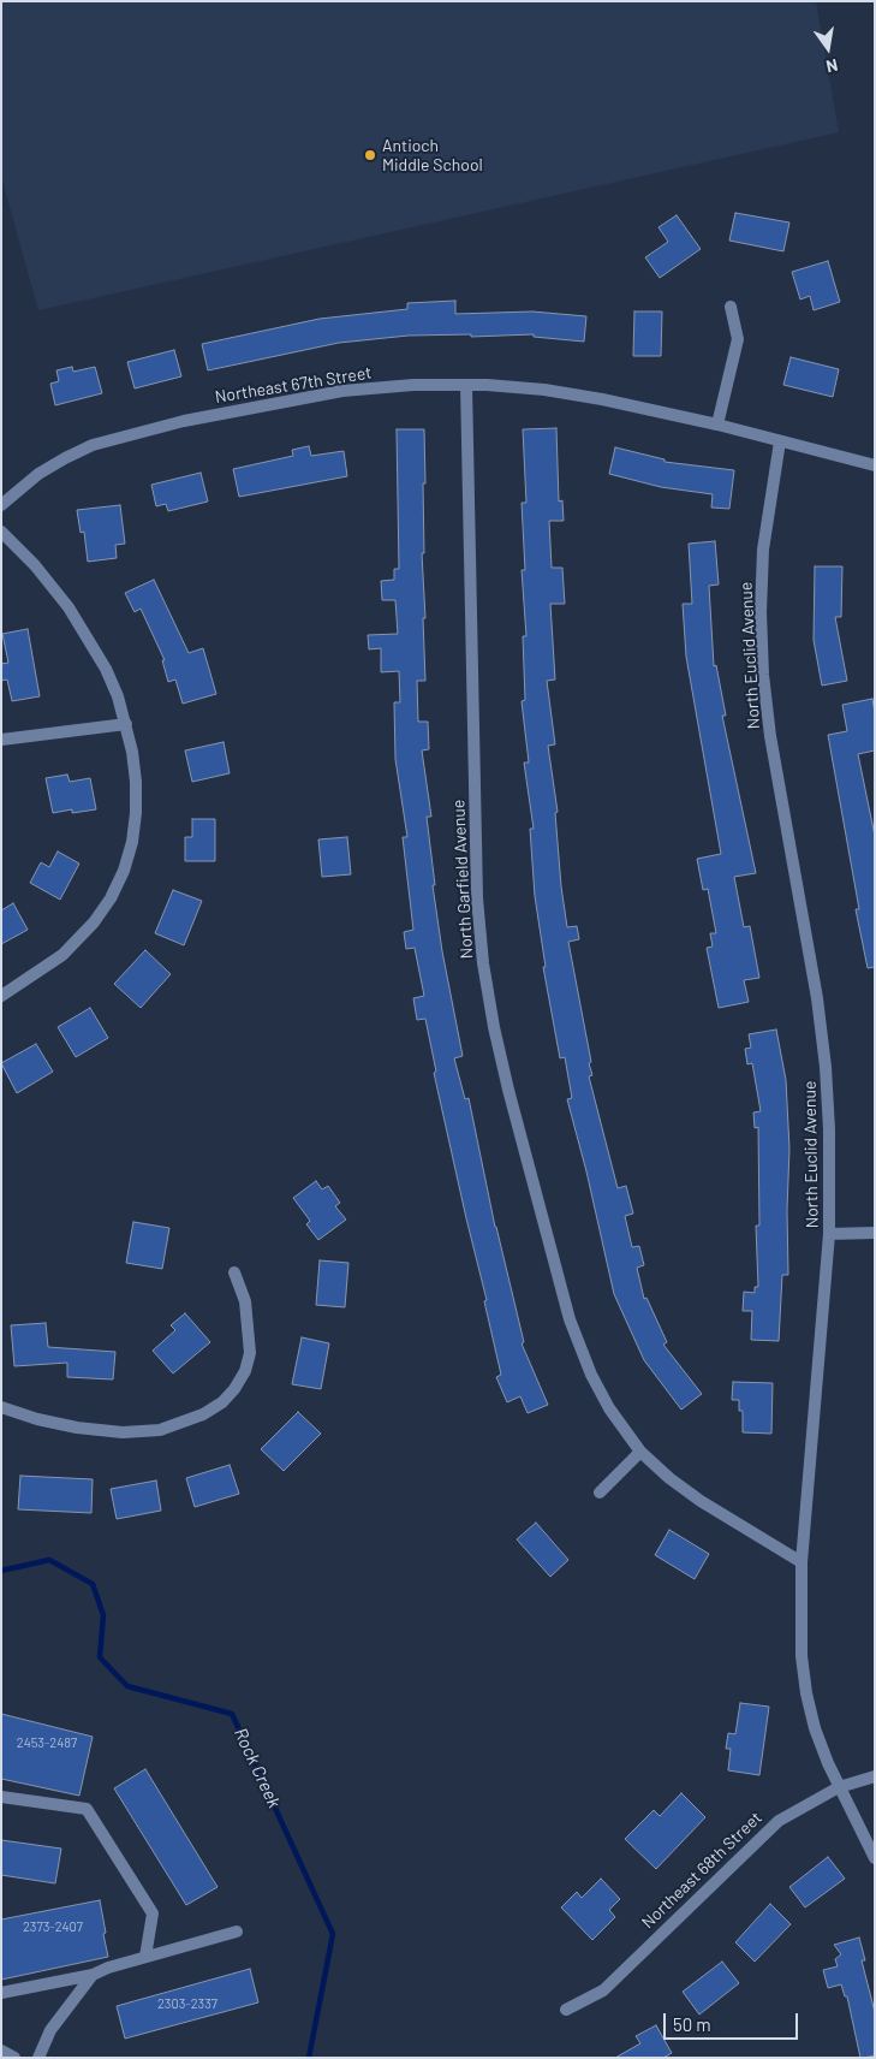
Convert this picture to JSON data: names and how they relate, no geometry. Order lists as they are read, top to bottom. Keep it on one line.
{"streets":{"street":["Northeast 67th Street","North Euclid Avenue","North Garfield Avenue","Northeast 68th Street"]},"crossings":[["Northeast 67th Street","North Euclid Avenue"],["Northeast 67th Street","North Garfield Avenue"],["North Euclid Avenue","North Garfield Avenue"],["North Euclid Avenue","Northeast 68th Street"]],"water":["Rock Creek"],"places":["Antioch Middle School"],"house_numbers":["2453-2487","2373-2407","2303-2337"],"scale_bar":"50 m","north":"bottom"}
